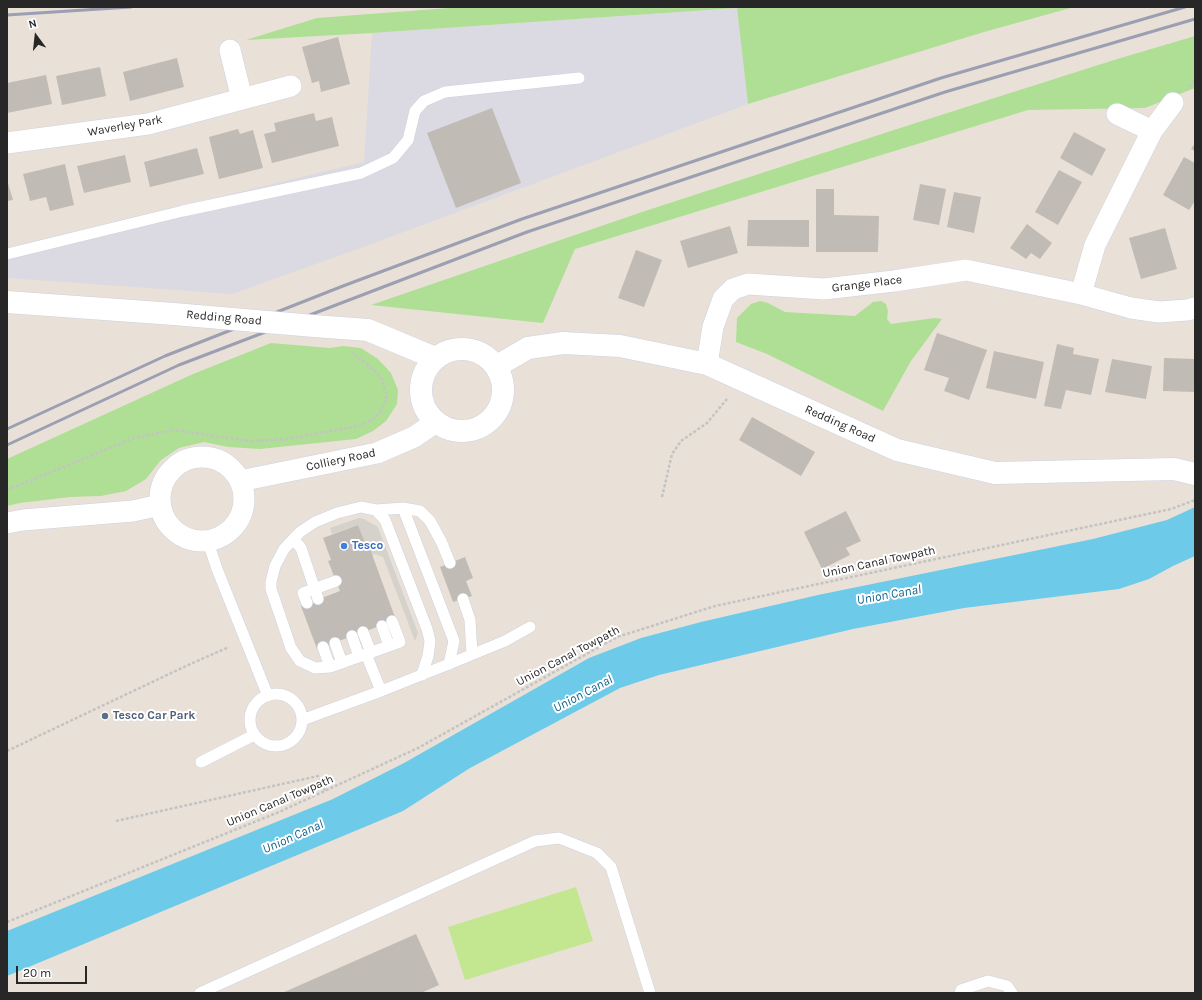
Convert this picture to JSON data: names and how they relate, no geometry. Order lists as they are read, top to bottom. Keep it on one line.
{"streets":{"main road":["Redding Road"],"street":["Waverley Park","Grange Place","Colliery Road"],"path":["Union Canal Towpath"]},"crossings":[["Grange Place","Redding Road"],["Redding Road","Colliery Road"]],"water":["Union Canal"],"places":["Tesco","Tesco Car Park"],"scale_bar":"20 m","north":"top"}
